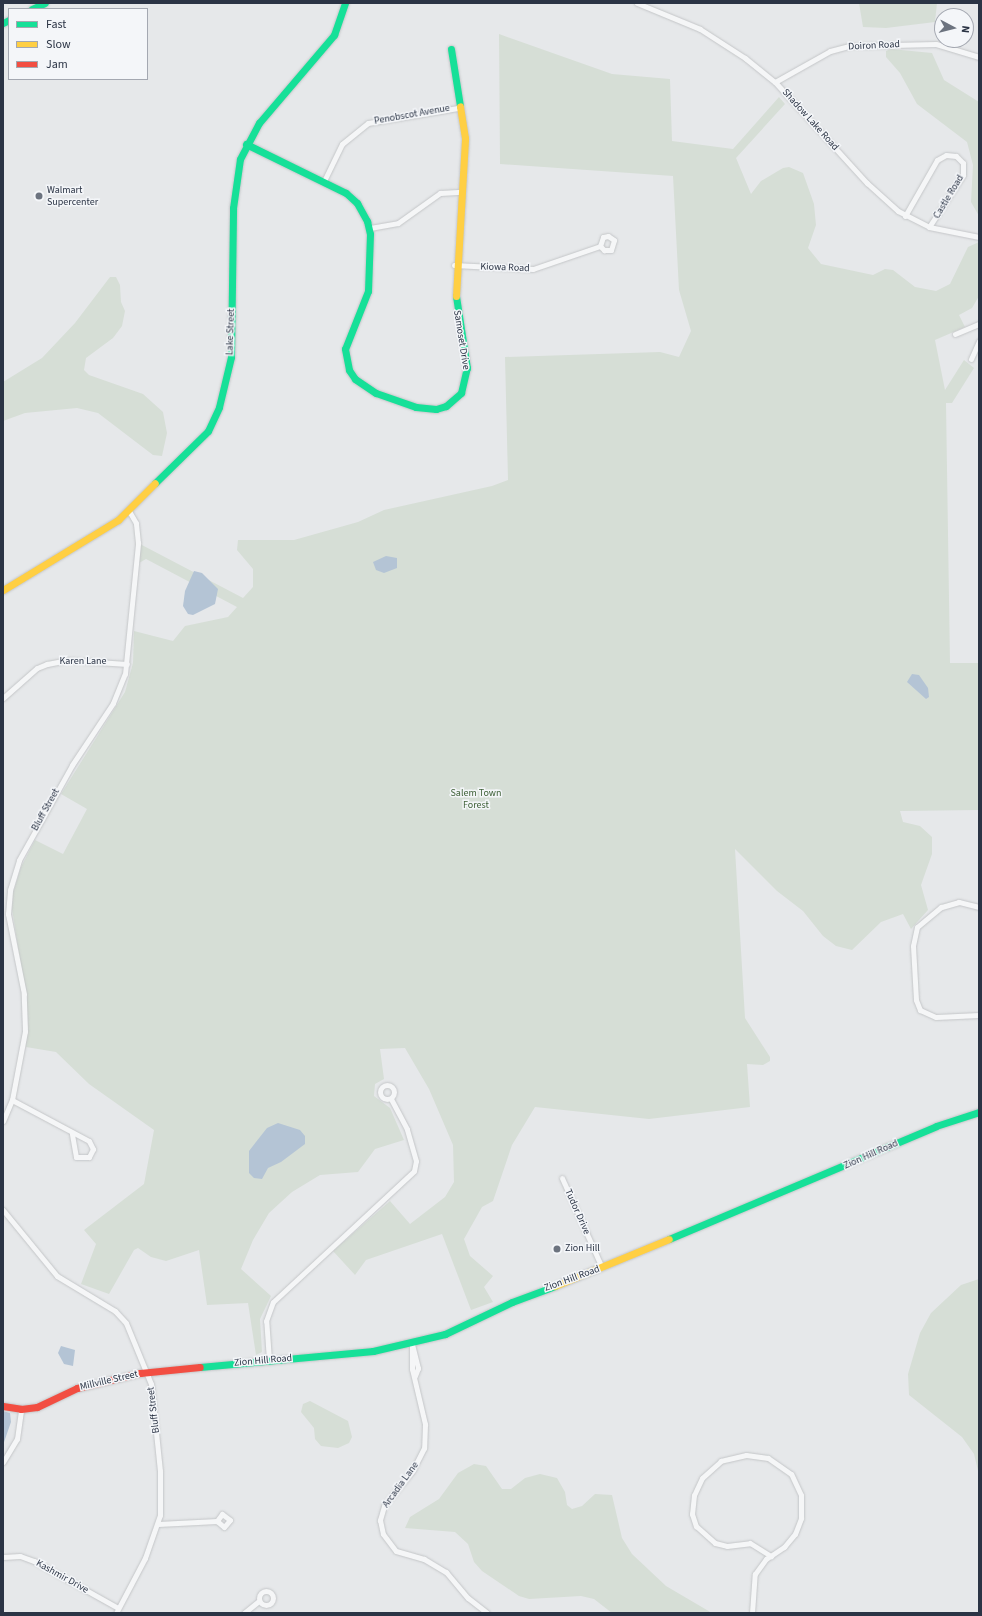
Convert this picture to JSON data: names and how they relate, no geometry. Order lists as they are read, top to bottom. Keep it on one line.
{"streets":{"street":["Doiron Road","Penobscot Avenue","Shadow Lake Road","Castle Road","Kiowa Road","Lake Street","Samoset Drive","Karen Lane","Bluff Street","Zion Hill Road","Tudor Drive","Millville Street","Arcadia Lane","Kashmir Drive"]},"crossings":[["Doiron Road","Shadow Lake Road"],["Penobscot Avenue","Samoset Drive"],["Shadow Lake Road","Castle Road"],["Kiowa Road","Samoset Drive"],["Lake Street","Bluff Street"],["Karen Lane","Bluff Street"],["Bluff Street","Zion Hill Road"],["Bluff Street","Millville Street"],["Bluff Street","Kashmir Drive"],["Zion Hill Road","Tudor Drive"],["Zion Hill Road","Millville Street"],["Zion Hill Road","Arcadia Lane"]],"parks":["Salem Town Forest"],"places":["Walmart Supercenter","Zion Hill"],"legend":["Fast","Slow","Jam"],"north":"right"}
